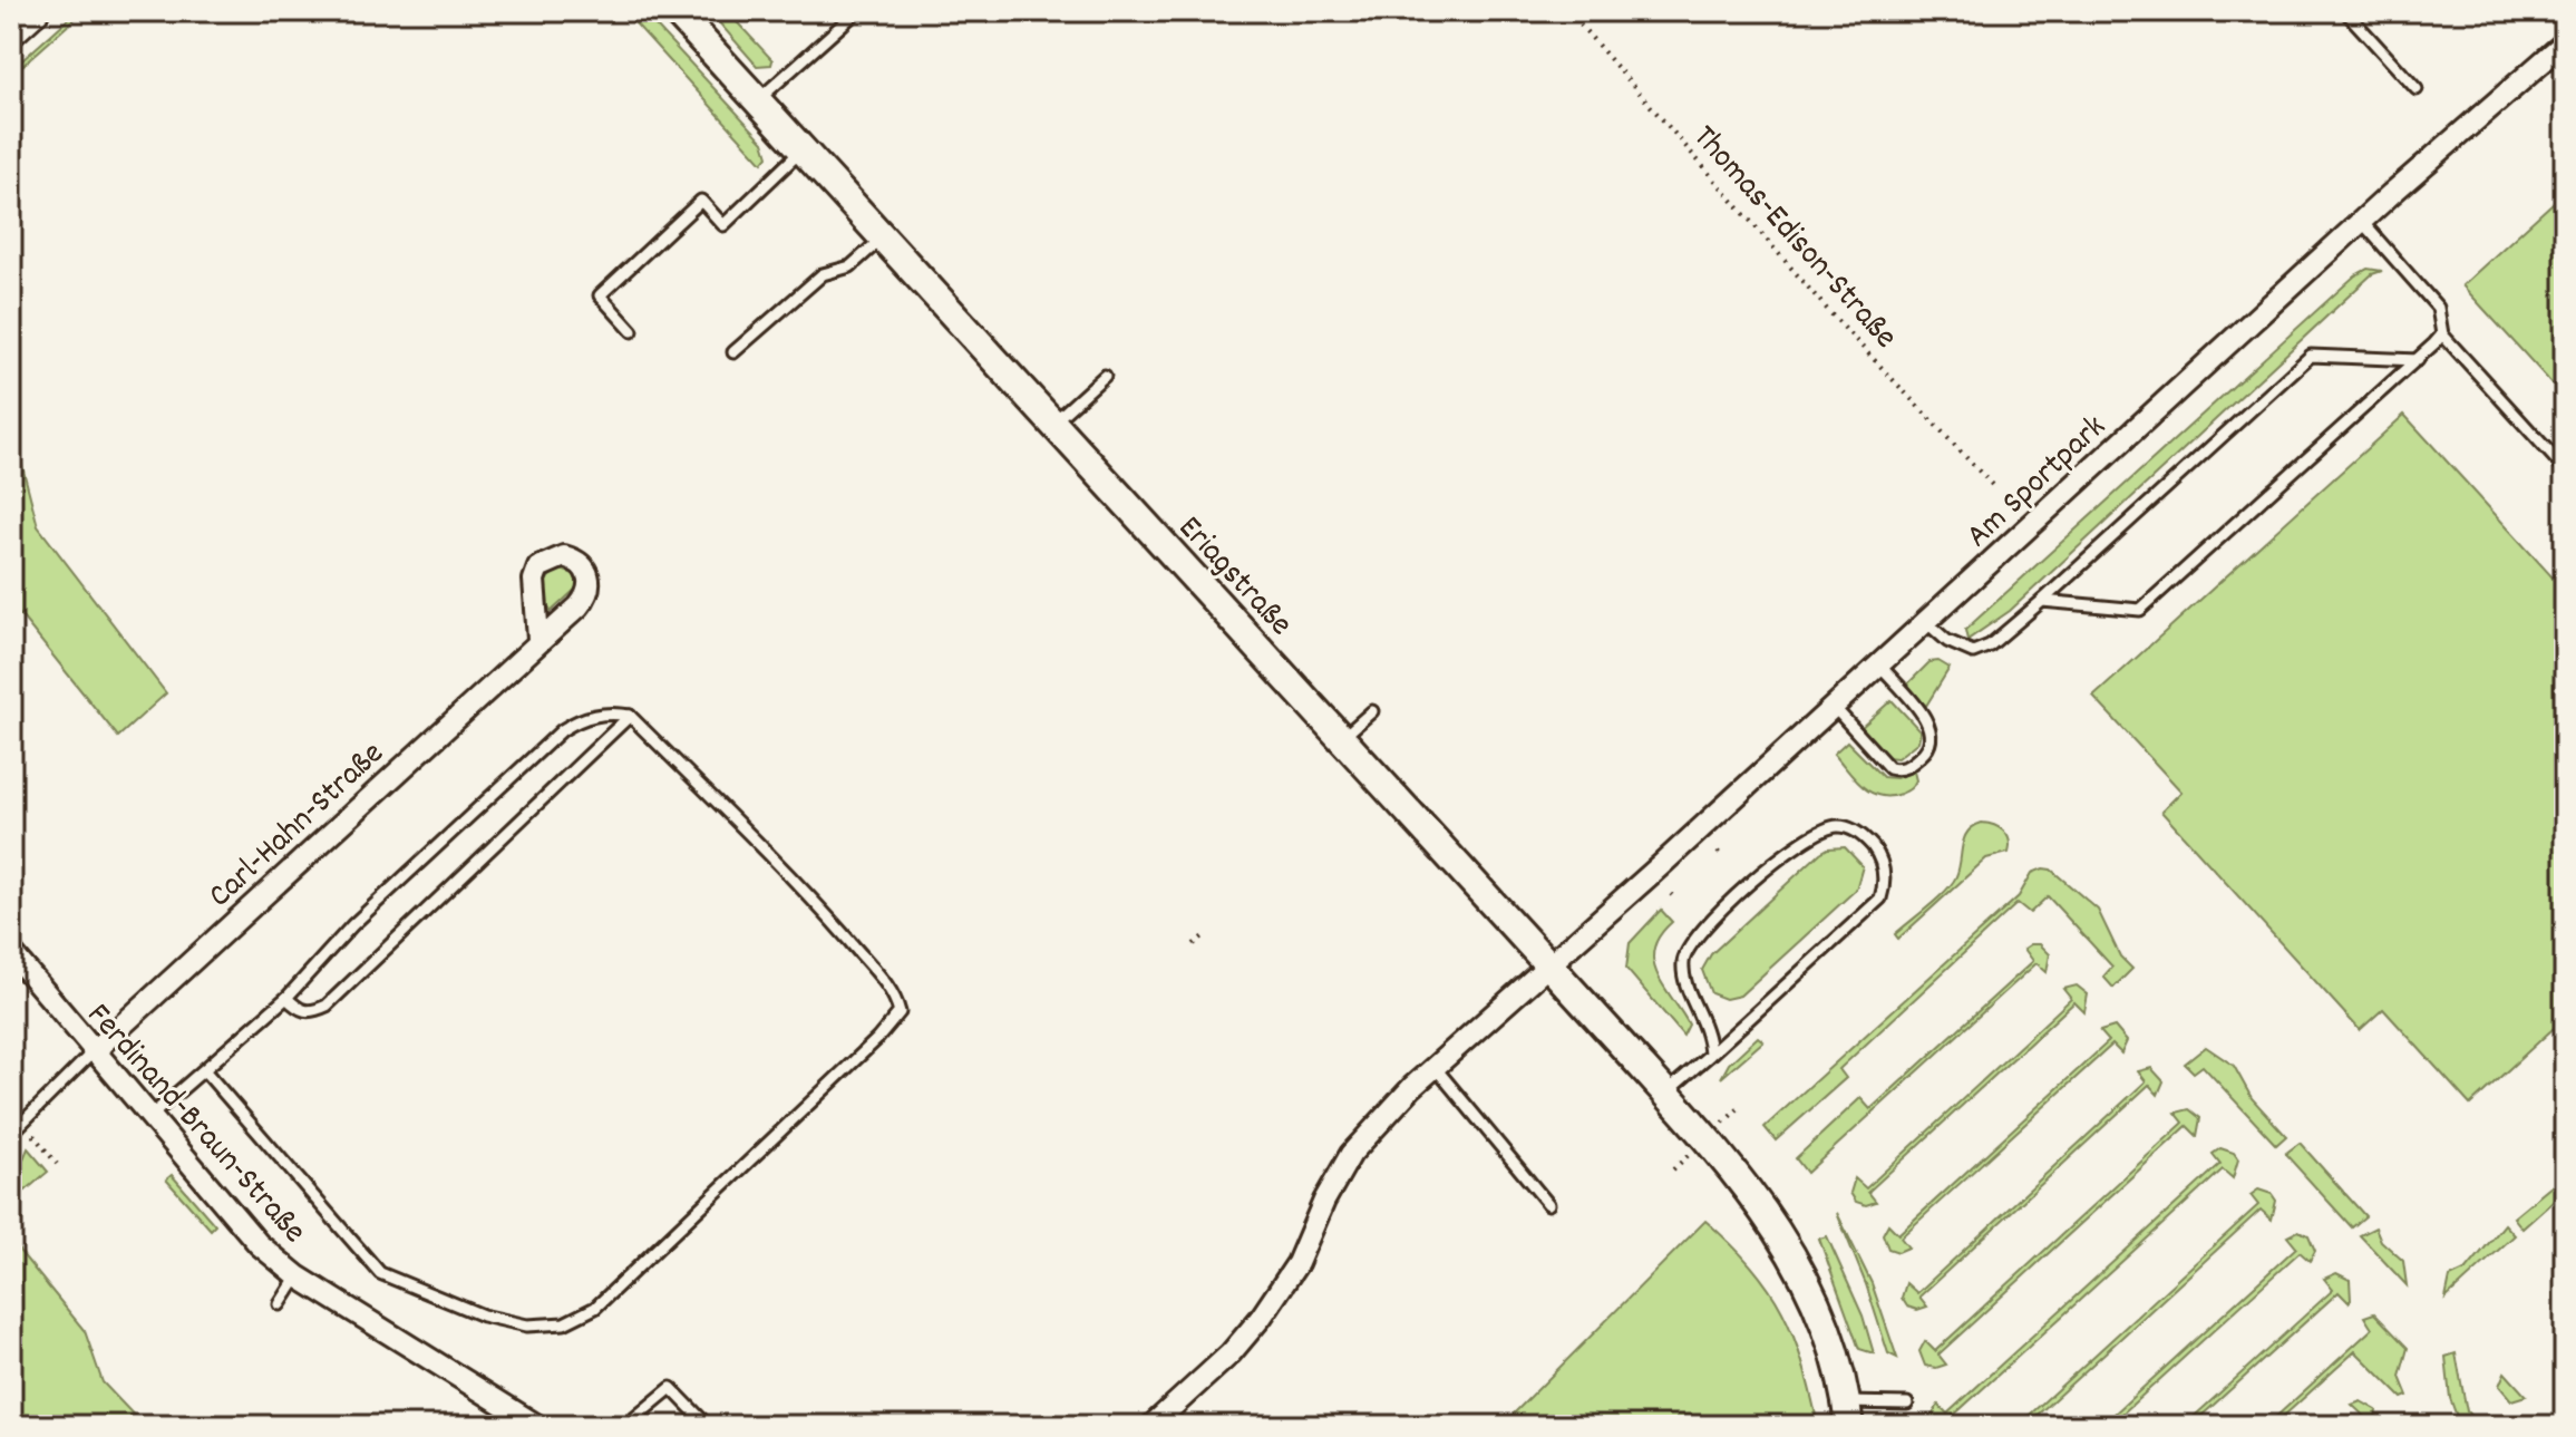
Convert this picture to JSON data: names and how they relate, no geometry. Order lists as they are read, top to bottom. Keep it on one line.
{"streets":{"street":["Am Sportpark","Eriagstraße","Carl-Hahn-Straße","Ferdinand-Braun-Straße"],"path":["Thomas-Edison-Straße"]},"crossings":[["Am Sportpark","Eriagstraße"],["Carl-Hahn-Straße","Ferdinand-Braun-Straße"]]}
